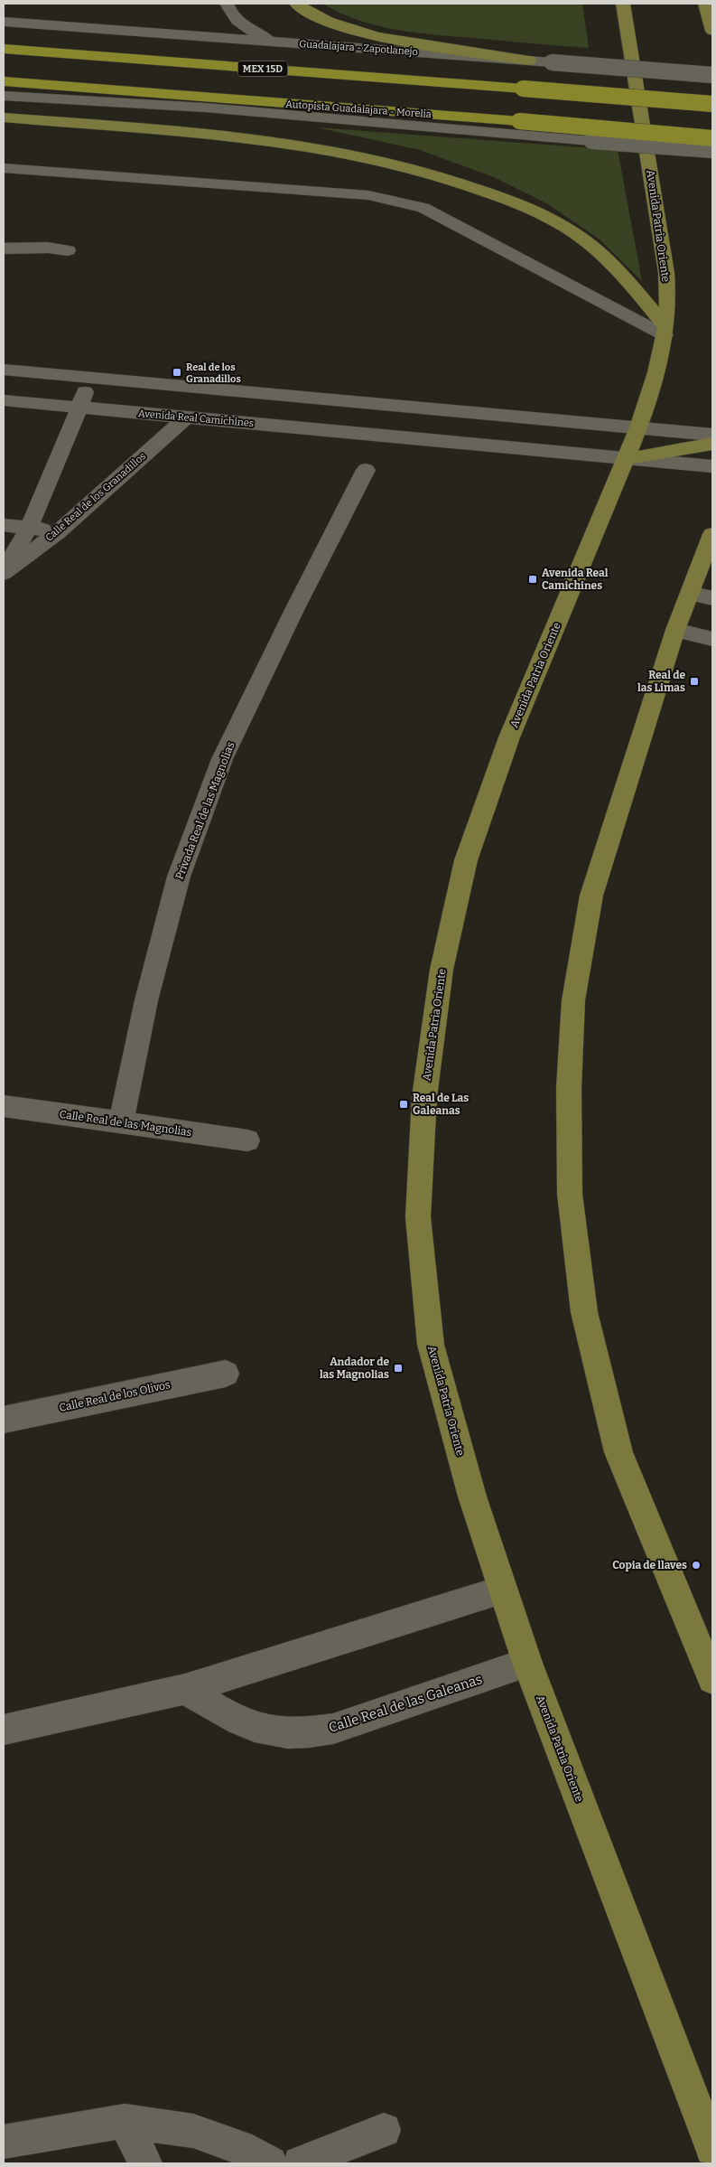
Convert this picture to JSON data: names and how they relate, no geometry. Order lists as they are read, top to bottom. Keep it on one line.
{"streets":{"highway":["MEX 15D","Autopista Guadalajara - Morelia"],"main road":["Avenida Patria Oriente"],"street":["Guadalajara - Zapotlanejo","Avenida Real Camichines","Calle Real de los Granadillos","Privada Real de las Magnolias","Calle Real de las Magnolias","Calle Real de los Olivos","Calle Real de las Galeanas"]},"crossings":[["Avenida Patria Oriente","Avenida Real Camichines"],["Avenida Patria Oriente","Calle Real de las Galeanas"],["Avenida Real Camichines","Calle Real de los Granadillos"],["Privada Real de las Magnolias","Calle Real de las Magnolias"]],"places":{"transit":["Real de los Granadillos","Avenida Real Camichines","Real de las Limas","Real de Las Galeanas","Andador de las Magnolias"],"other":["Copia de llaves"]}}
